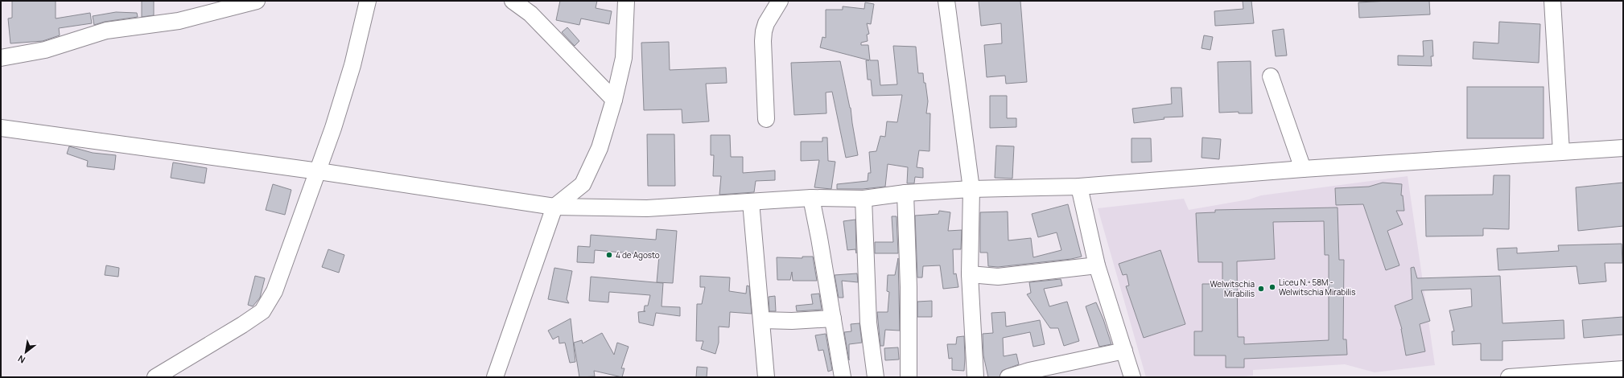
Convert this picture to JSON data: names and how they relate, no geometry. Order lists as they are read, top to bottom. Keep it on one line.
{"places":["4 de Agosto","Liceu N.º 58M - Welwitschia Mirabilis","Welwitschia Mirabilis"],"north":"bottom left"}
